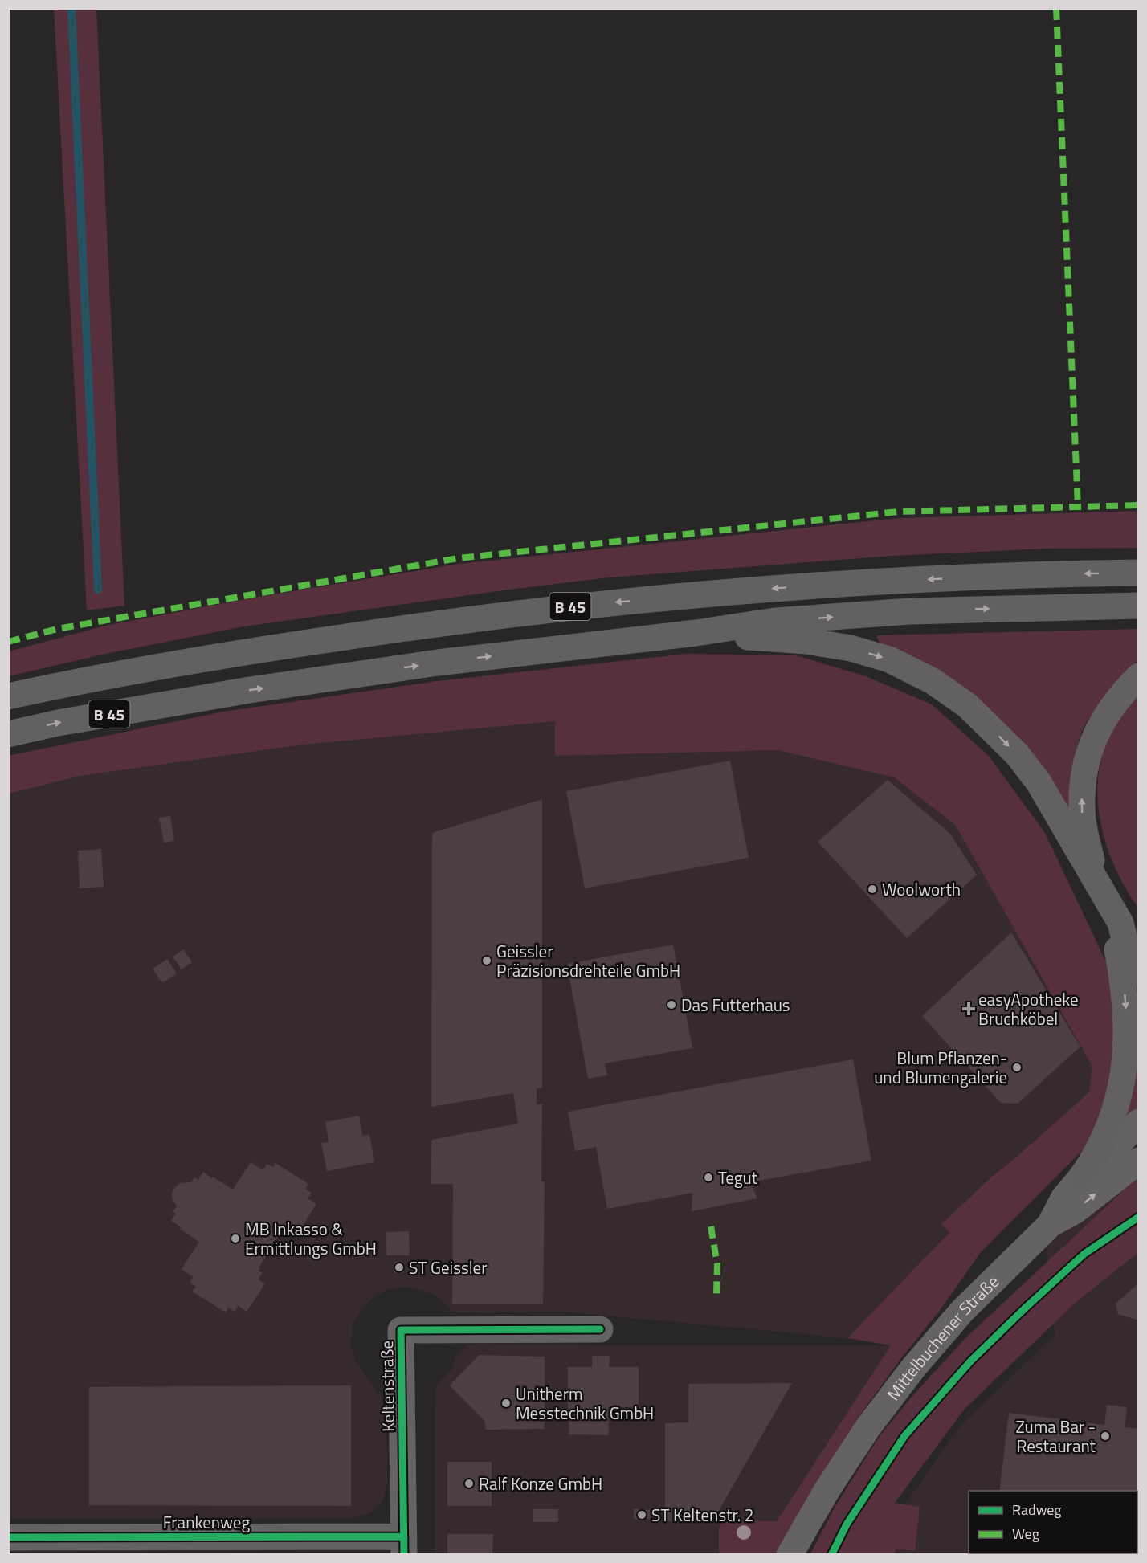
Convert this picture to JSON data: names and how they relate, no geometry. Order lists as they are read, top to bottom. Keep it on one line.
{"streets":{"highway":["B 45"],"main road":["Mittelbuchener Straße"],"street":["Keltenstraße","Frankenweg"]},"crossings":[["Keltenstraße","Frankenweg"]],"places":{"other":["Woolworth","Geissler Präzisionsdrehteile GmbH","Das Futterhaus","Blum Pflanzen- und Blumengalerie","Tegut","MB Inkasso & Ermittlungs GmbH","ST Geissler","Unitherm Messtechnik GmbH","Zuma Bar - Restaurant","Ralf Konze GmbH","ST Keltenstr. 2"],"health":["easyApotheke Bruchköbel"]},"legend":["Radweg","Weg"]}
